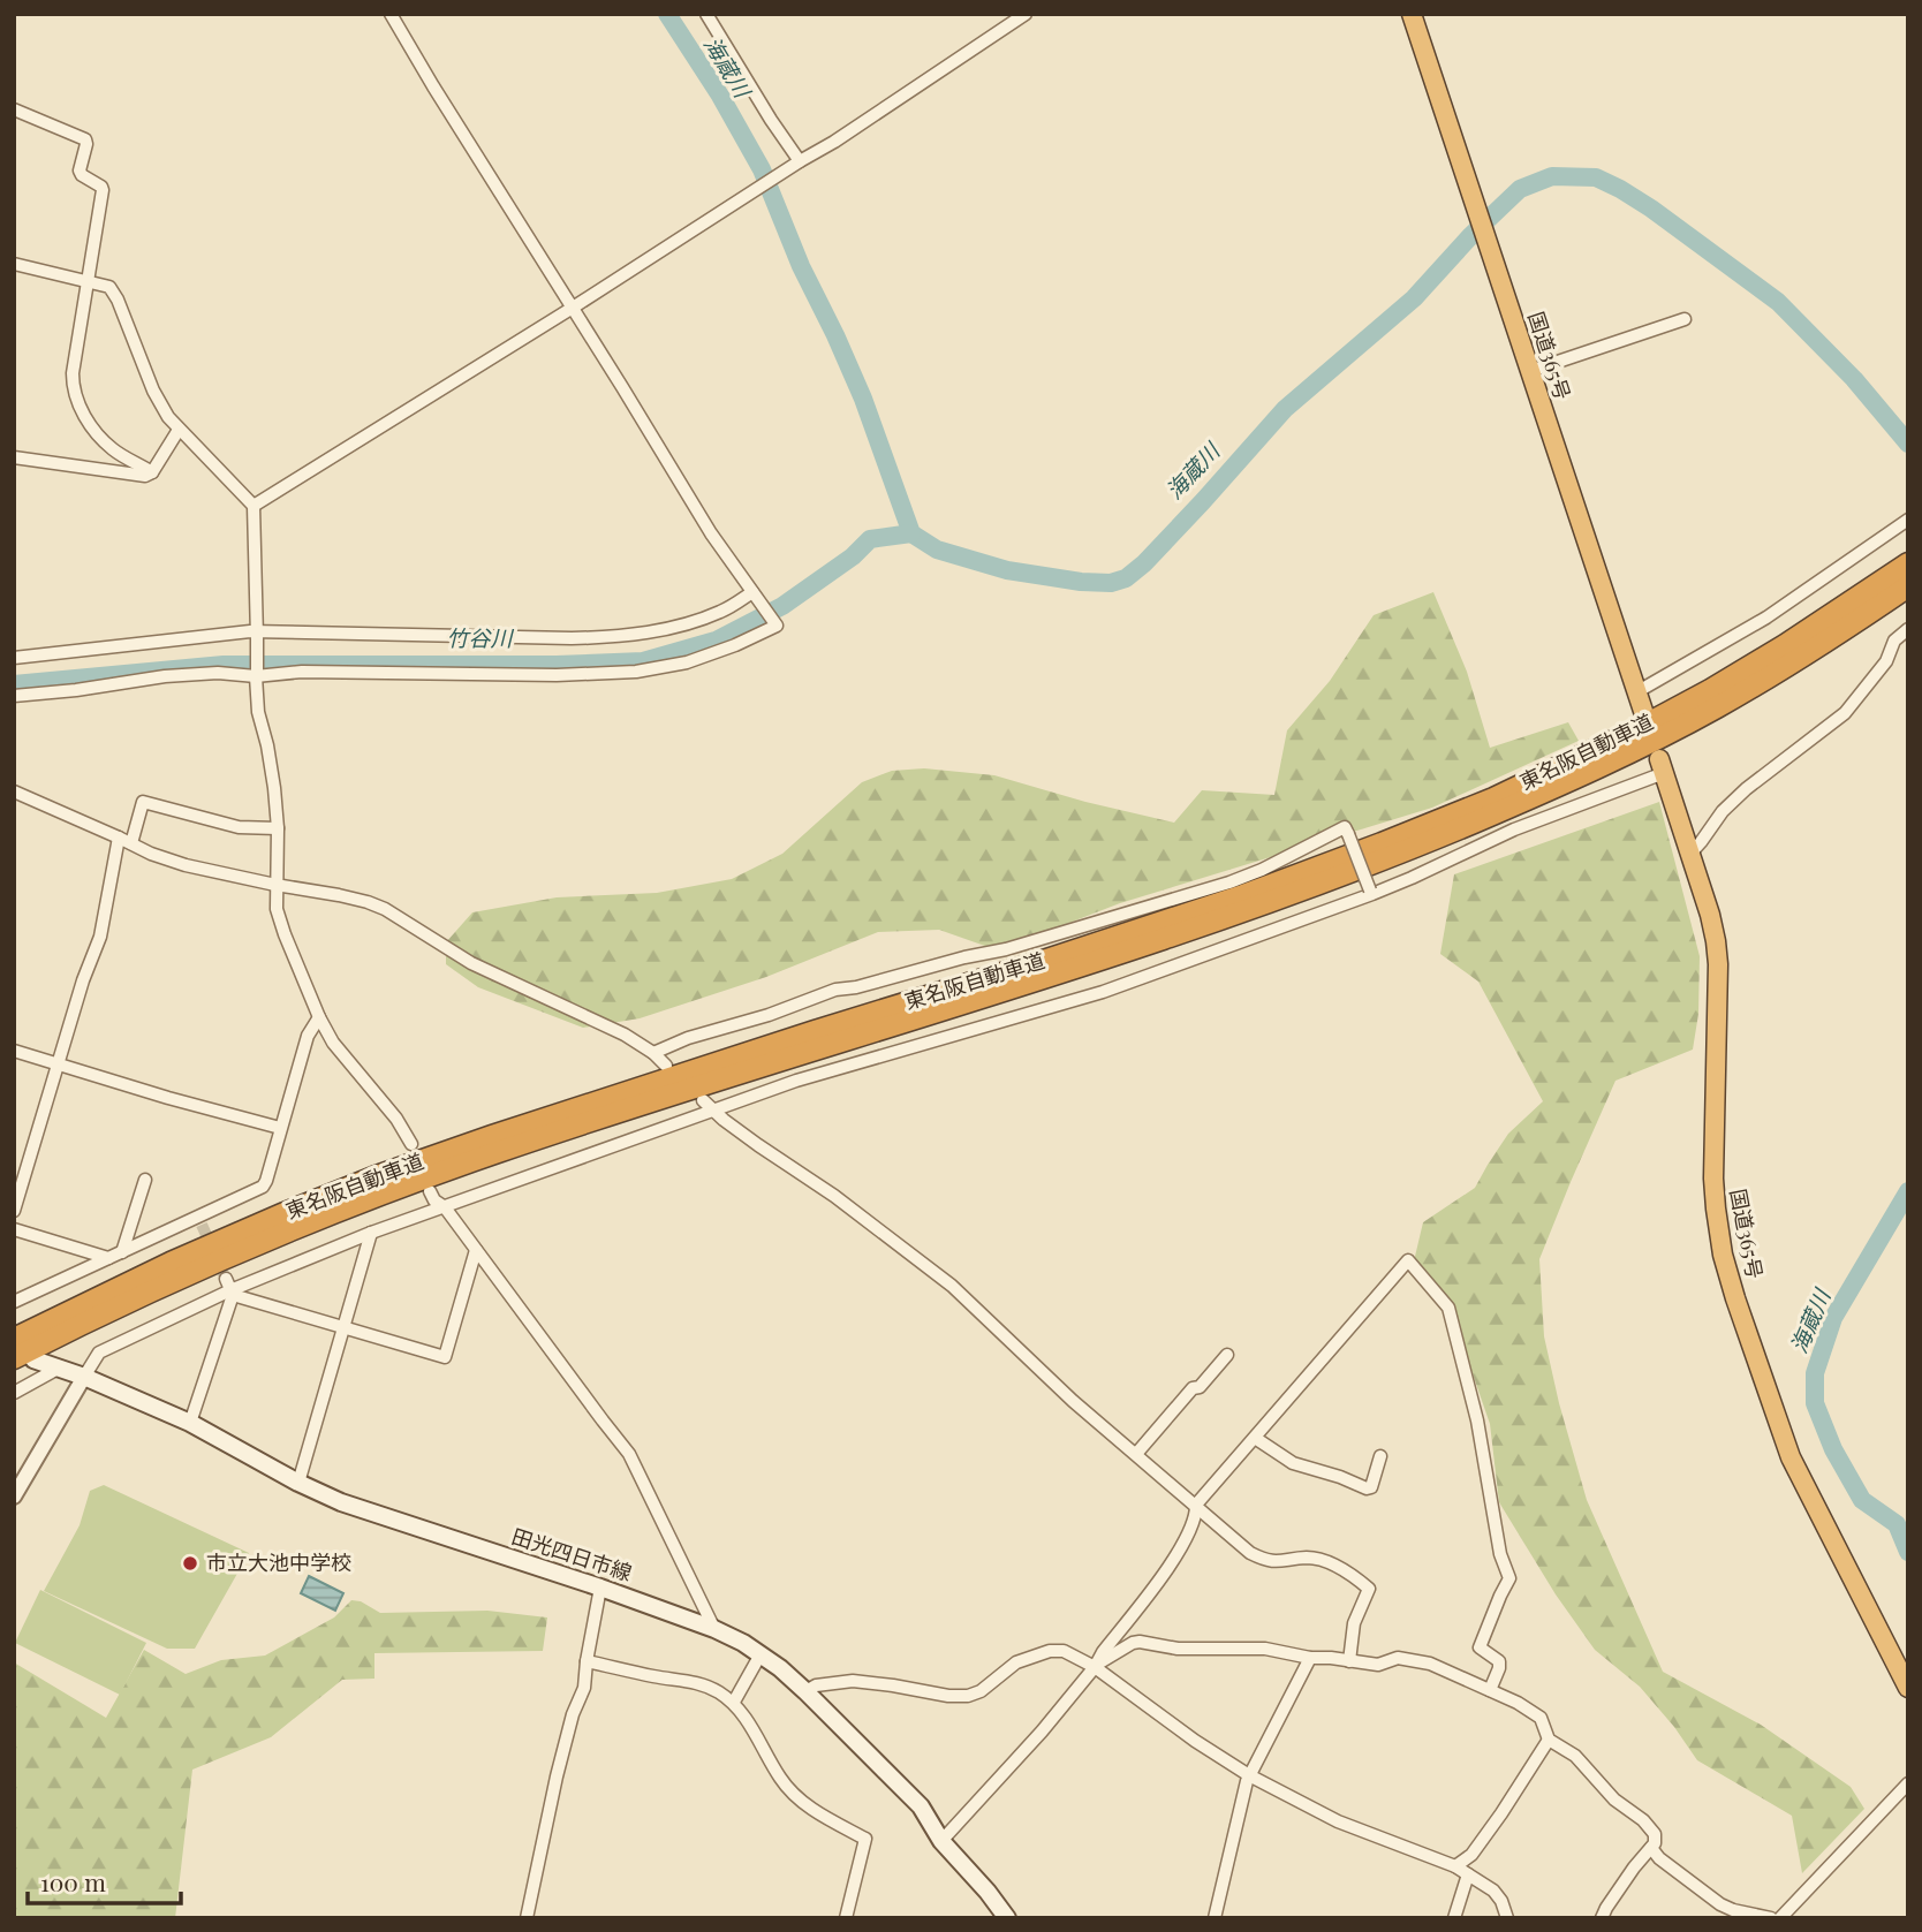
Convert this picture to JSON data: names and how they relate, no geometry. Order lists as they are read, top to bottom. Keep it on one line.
{"streets":{"highway":["国道365号","東名阪自動車道"],"main road":["田光四日市線"]},"crossings":[["東名阪自動車道","田光四日市線"]],"water":["海蔵川","竹谷川"],"places":["市立大池中学校"],"scale_bar":"100 m"}
